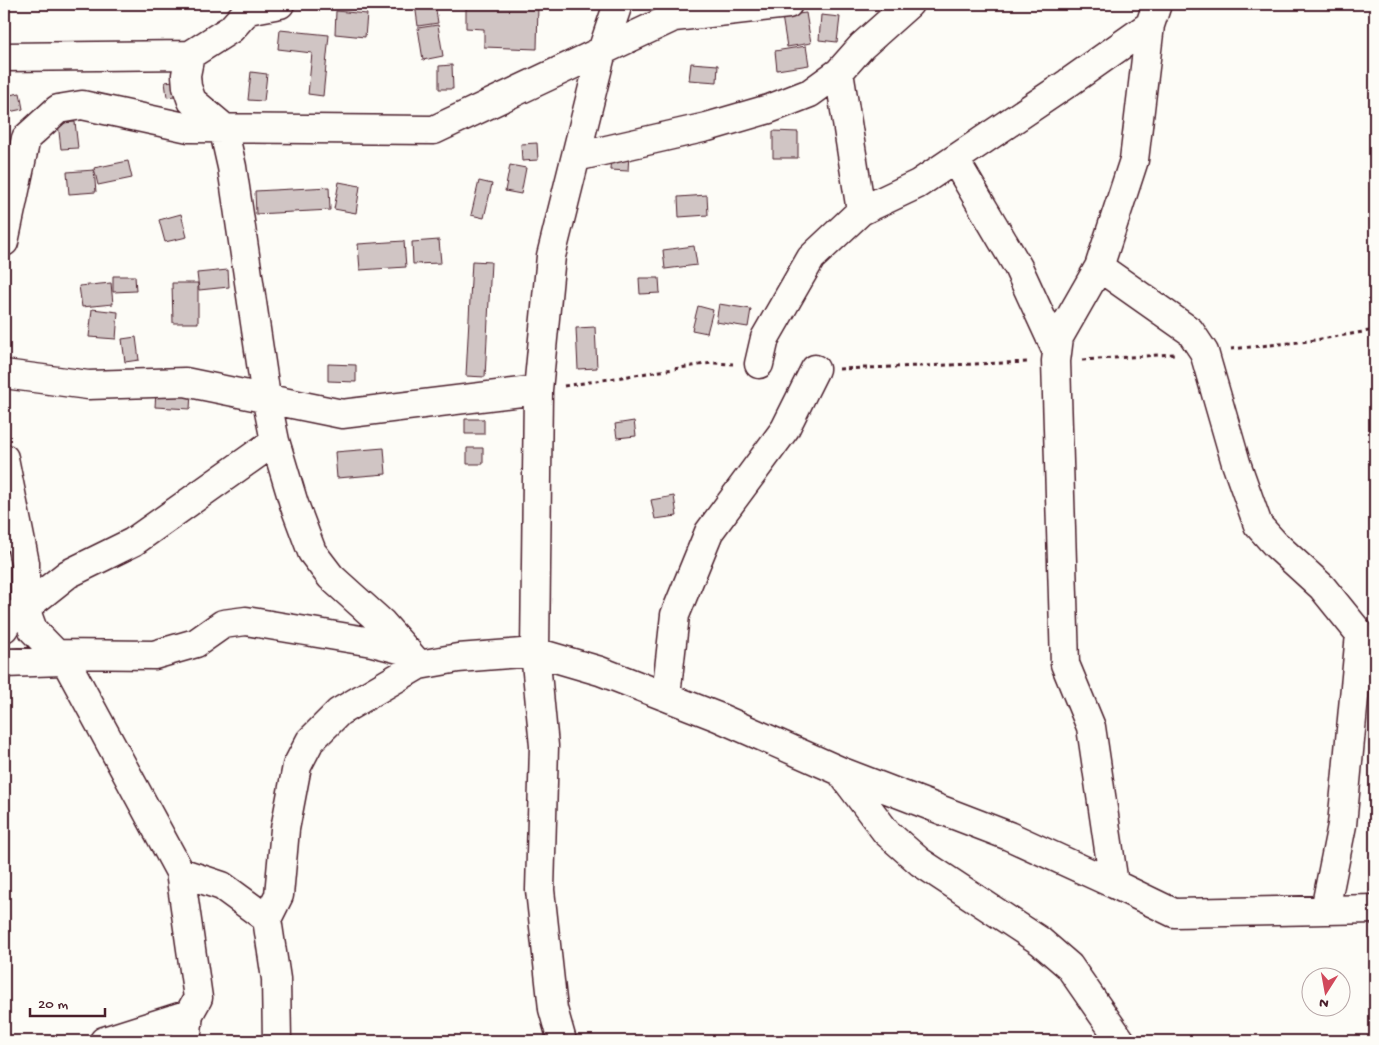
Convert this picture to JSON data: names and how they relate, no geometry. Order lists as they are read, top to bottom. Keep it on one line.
{"scale_bar":"20 m","north":"bottom"}
